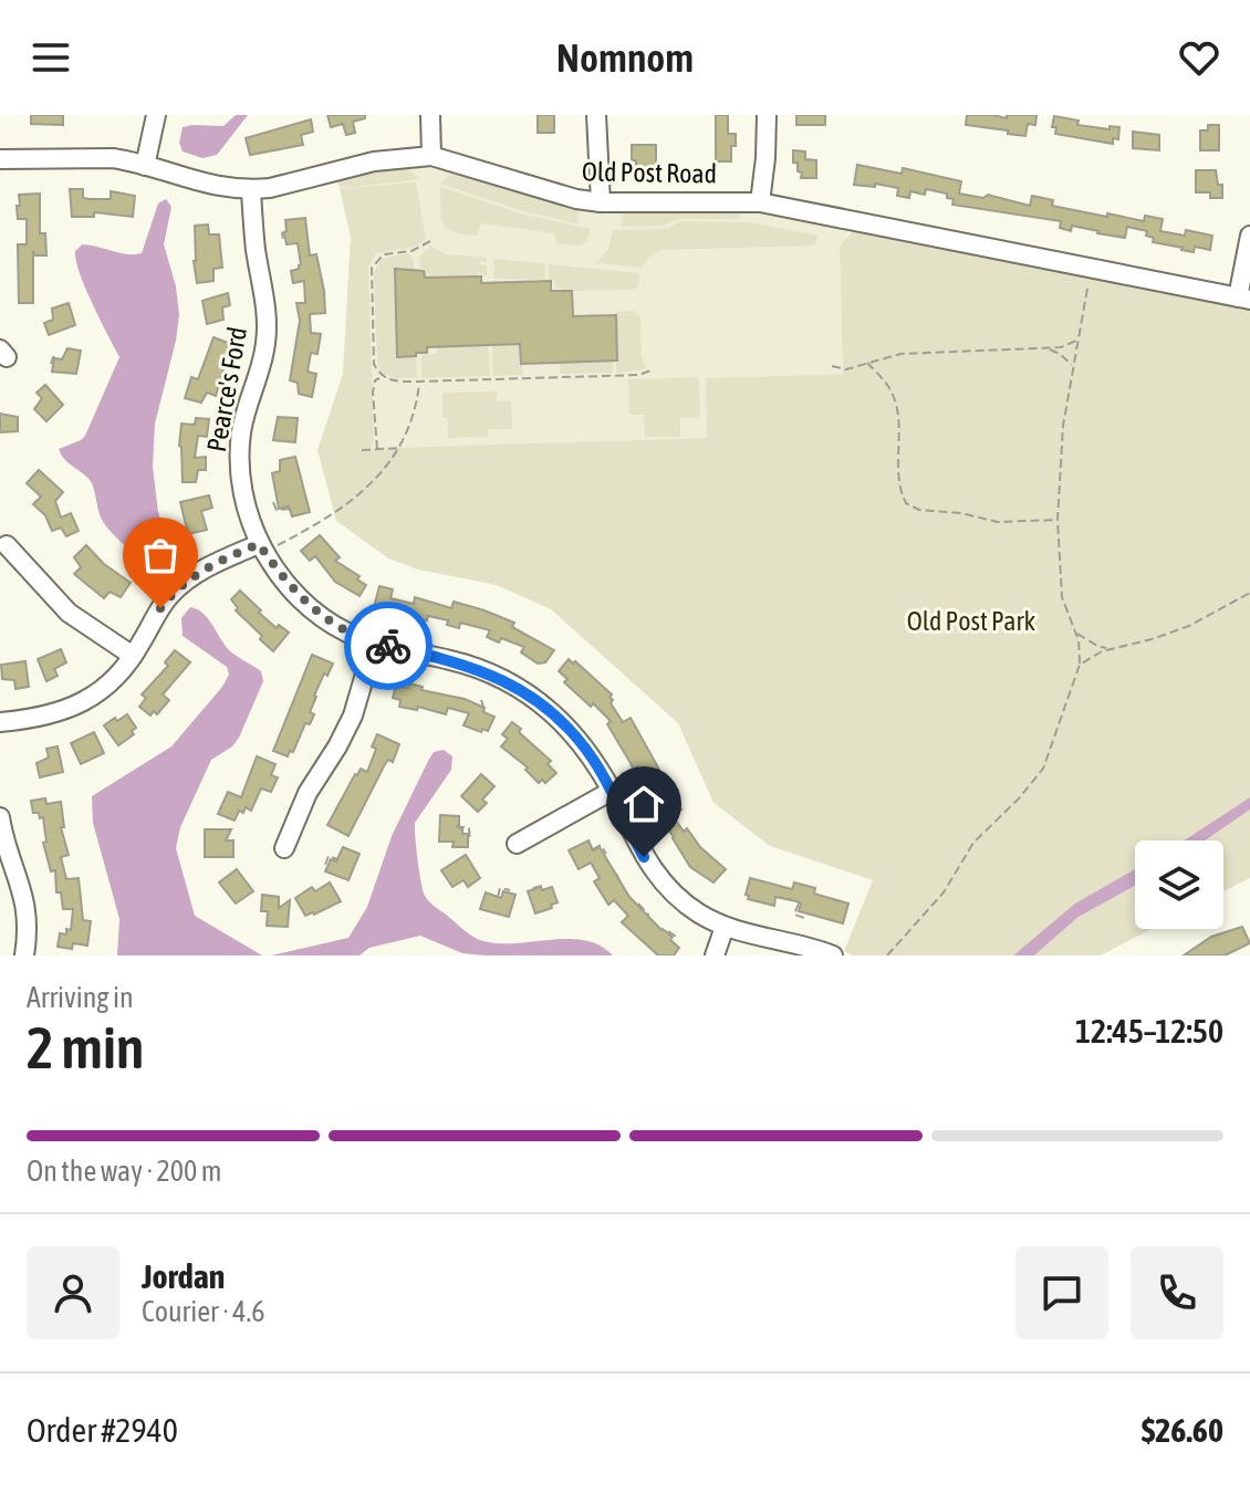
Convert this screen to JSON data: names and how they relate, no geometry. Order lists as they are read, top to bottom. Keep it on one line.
{"streets":{"street":["Old Post Road","Pearce's Ford"]},"crossings":[["Old Post Road","Pearce's Ford"]],"parks":["Old Post Park"],"page":{"header":"Nomnom","heading":["2 min","Arriving in","12:45–12:50"],"panel":["Jordan","Courier · 4.6","Order #2940","$26.60"],"bar":"On the way · 200 m"}}
